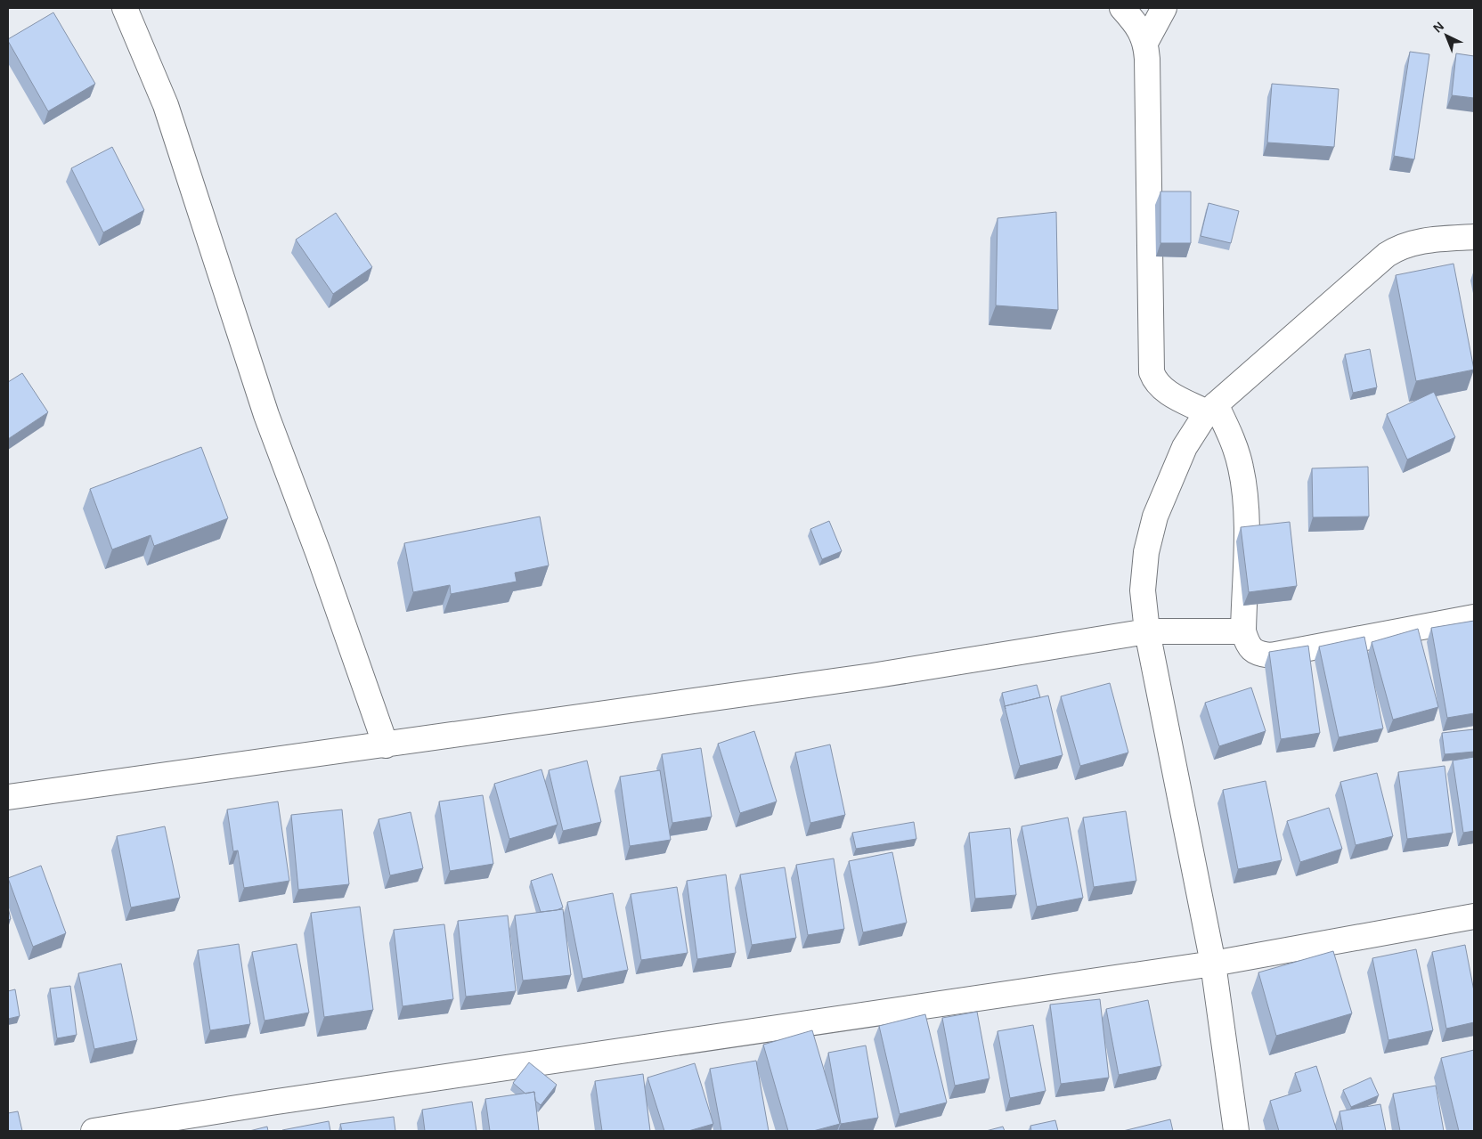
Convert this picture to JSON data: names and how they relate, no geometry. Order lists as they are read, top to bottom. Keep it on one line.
{"north":"top left"}
